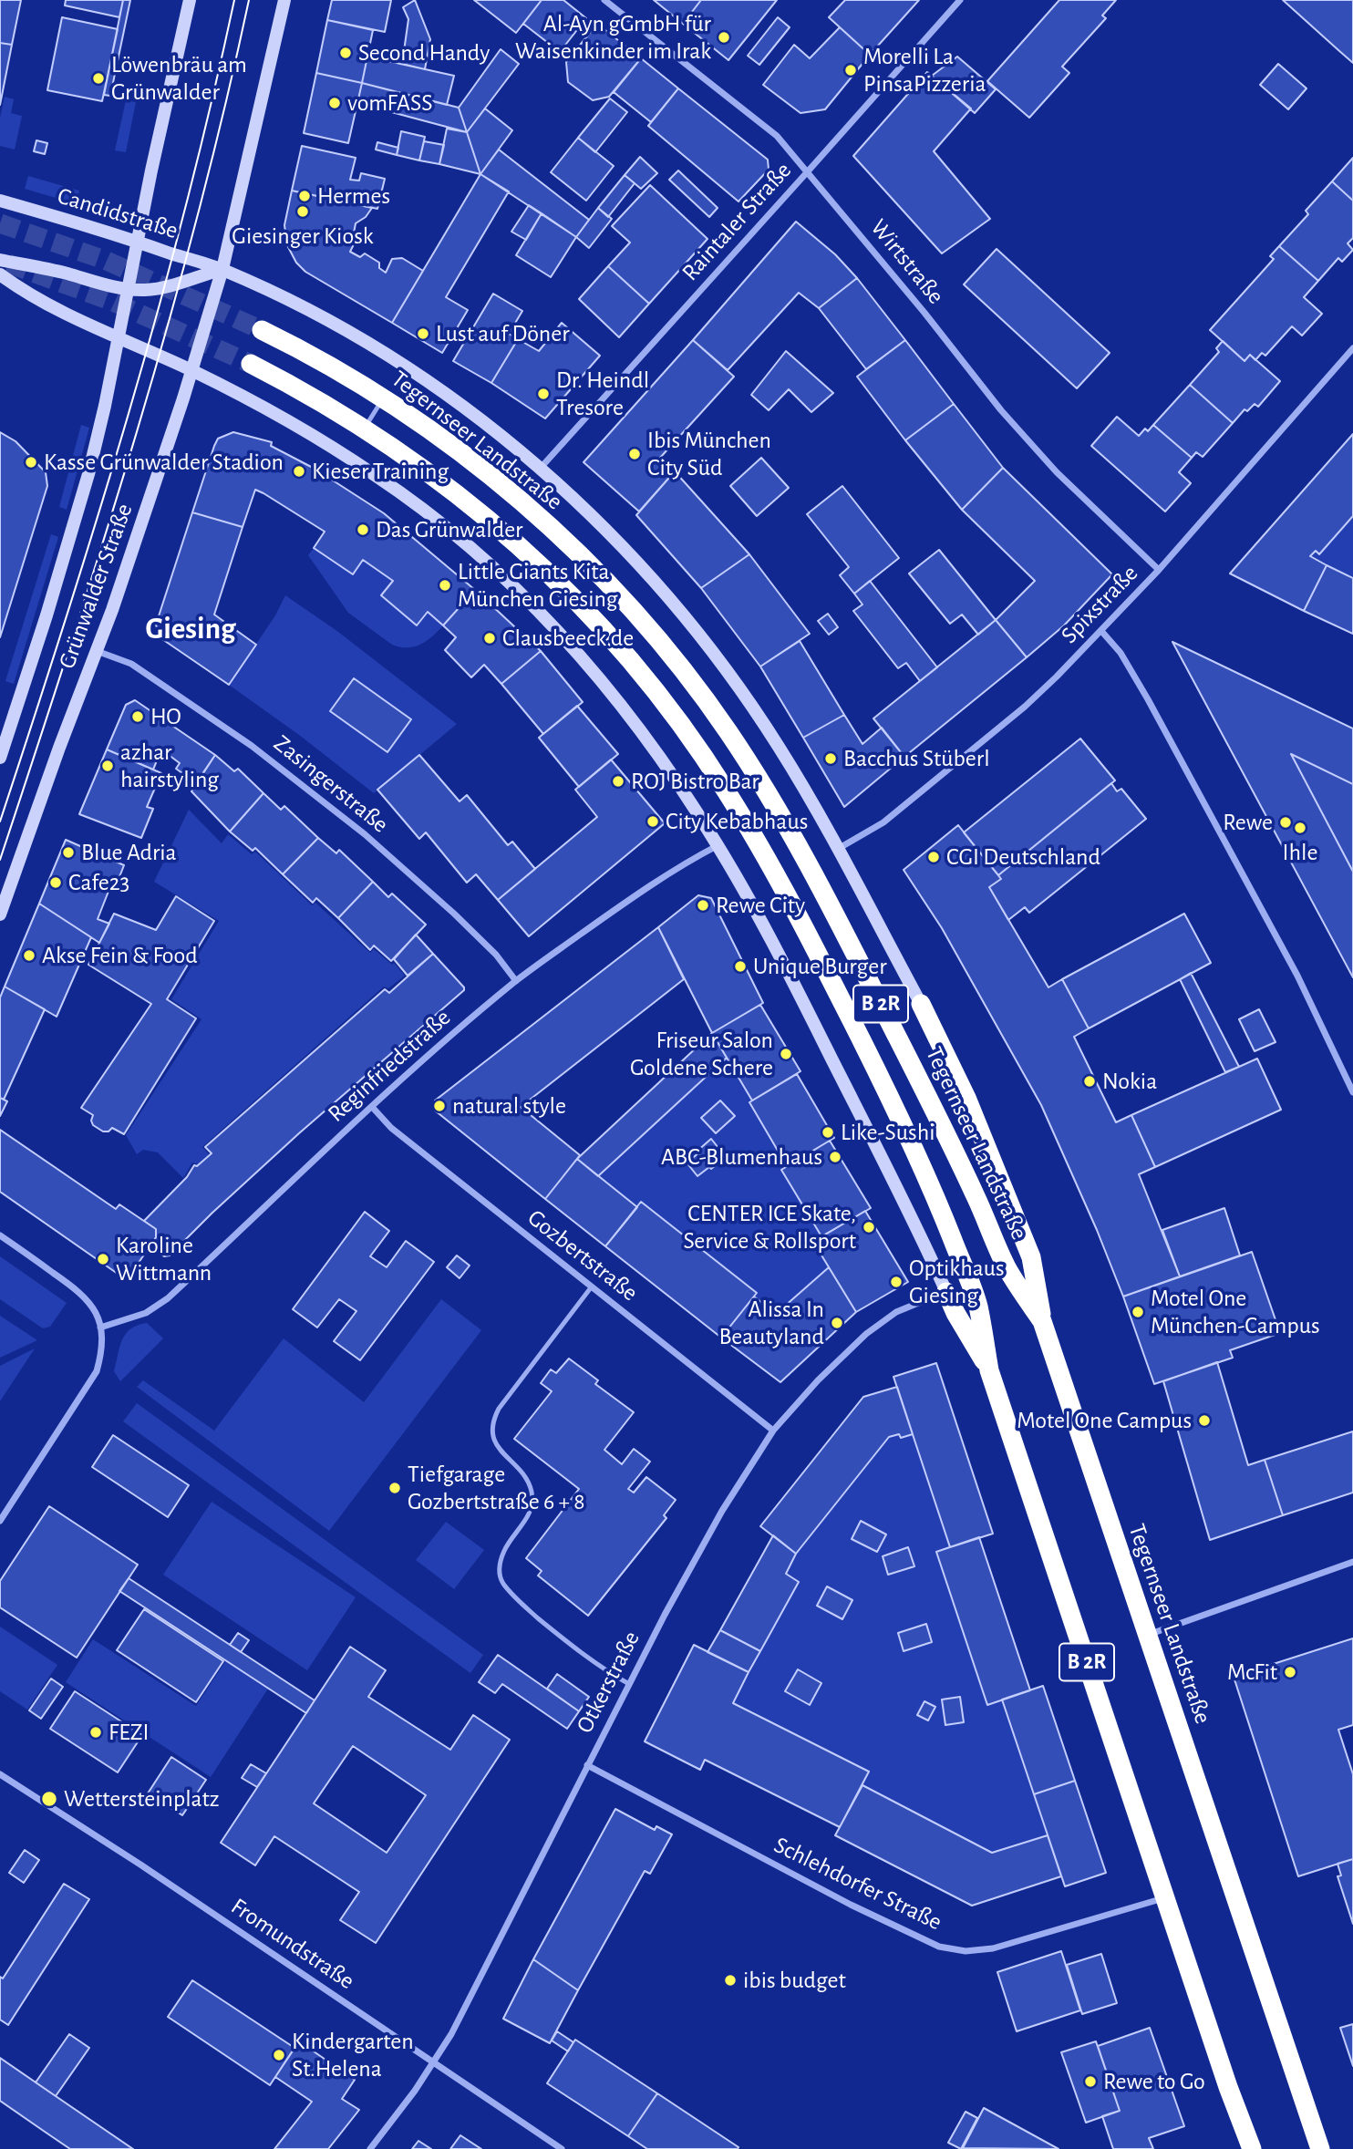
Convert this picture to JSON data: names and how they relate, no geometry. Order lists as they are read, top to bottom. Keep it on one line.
{"streets":{"highway":["Tegernseer Landstraße","B 2R"],"main road":["Candidstraße","Grünwalder Straße"],"street":["Raintaler Straße","Wirtstraße","Spixstraße","Zasingerstraße","Reginfriedstraße","Gozbertstraße","Otkerstraße","Schlehdorfer Straße","Fromundstraße"]},"crossings":[["Candidstraße","Tegernseer Landstraße"],["Candidstraße","Grünwalder Straße"],["Raintaler Straße","Wirtstraße"],["Raintaler Straße","Tegernseer Landstraße"],["Wirtstraße","Spixstraße"],["Tegernseer Landstraße","Grünwalder Straße"],["Tegernseer Landstraße","Spixstraße"],["Grünwalder Straße","Zasingerstraße"],["Zasingerstraße","Reginfriedstraße"],["B 2R","Schlehdorfer Straße"],["Reginfriedstraße","Gozbertstraße"],["Gozbertstraße","Otkerstraße"],["Otkerstraße","Schlehdorfer Straße"],["Otkerstraße","Fromundstraße"]],"districts":["Giesing"],"places":["Al-Ayn gGmbH für Waisenkinder im Irak","Second Handy","Morelli La PinsaPizzeria","Löwenbräu am Grünwalder","vomFASS","Hermes","Giesinger Kiosk","Lust auf Döner","Dr. Heindl Tresore","Ibis München City Süd","Kasse Grünwalder Stadion","Kieser Training","Das Grünwalder","Little Giants Kita München Giesing","Clausbeeck.de","HO","Bacchus Stüberl","azhar hairstyling","ROJ Bistro Bar","City Kebabhaus","Rewe","Ihle","Blue Adria","CGI Deutschland","Cafe23","Rewe City","Akse Fein & Food","Unique Burger","Friseur Salon Goldene Schere","Nokia","natural style","Like-Sushi","ABC-Blumenhaus","CENTER ICE Skate, Service & Rollsport","Karoline Wittmann","Optikhaus Giesing","Motel One München-Campus","Alissa In Beautyland","Motel One Campus","Tiefgarage Gozbertstraße 6 + 8","McFit","FEZI","Wettersteinplatz","ibis budget","Kindergarten St.Helena","Rewe to Go"]}
